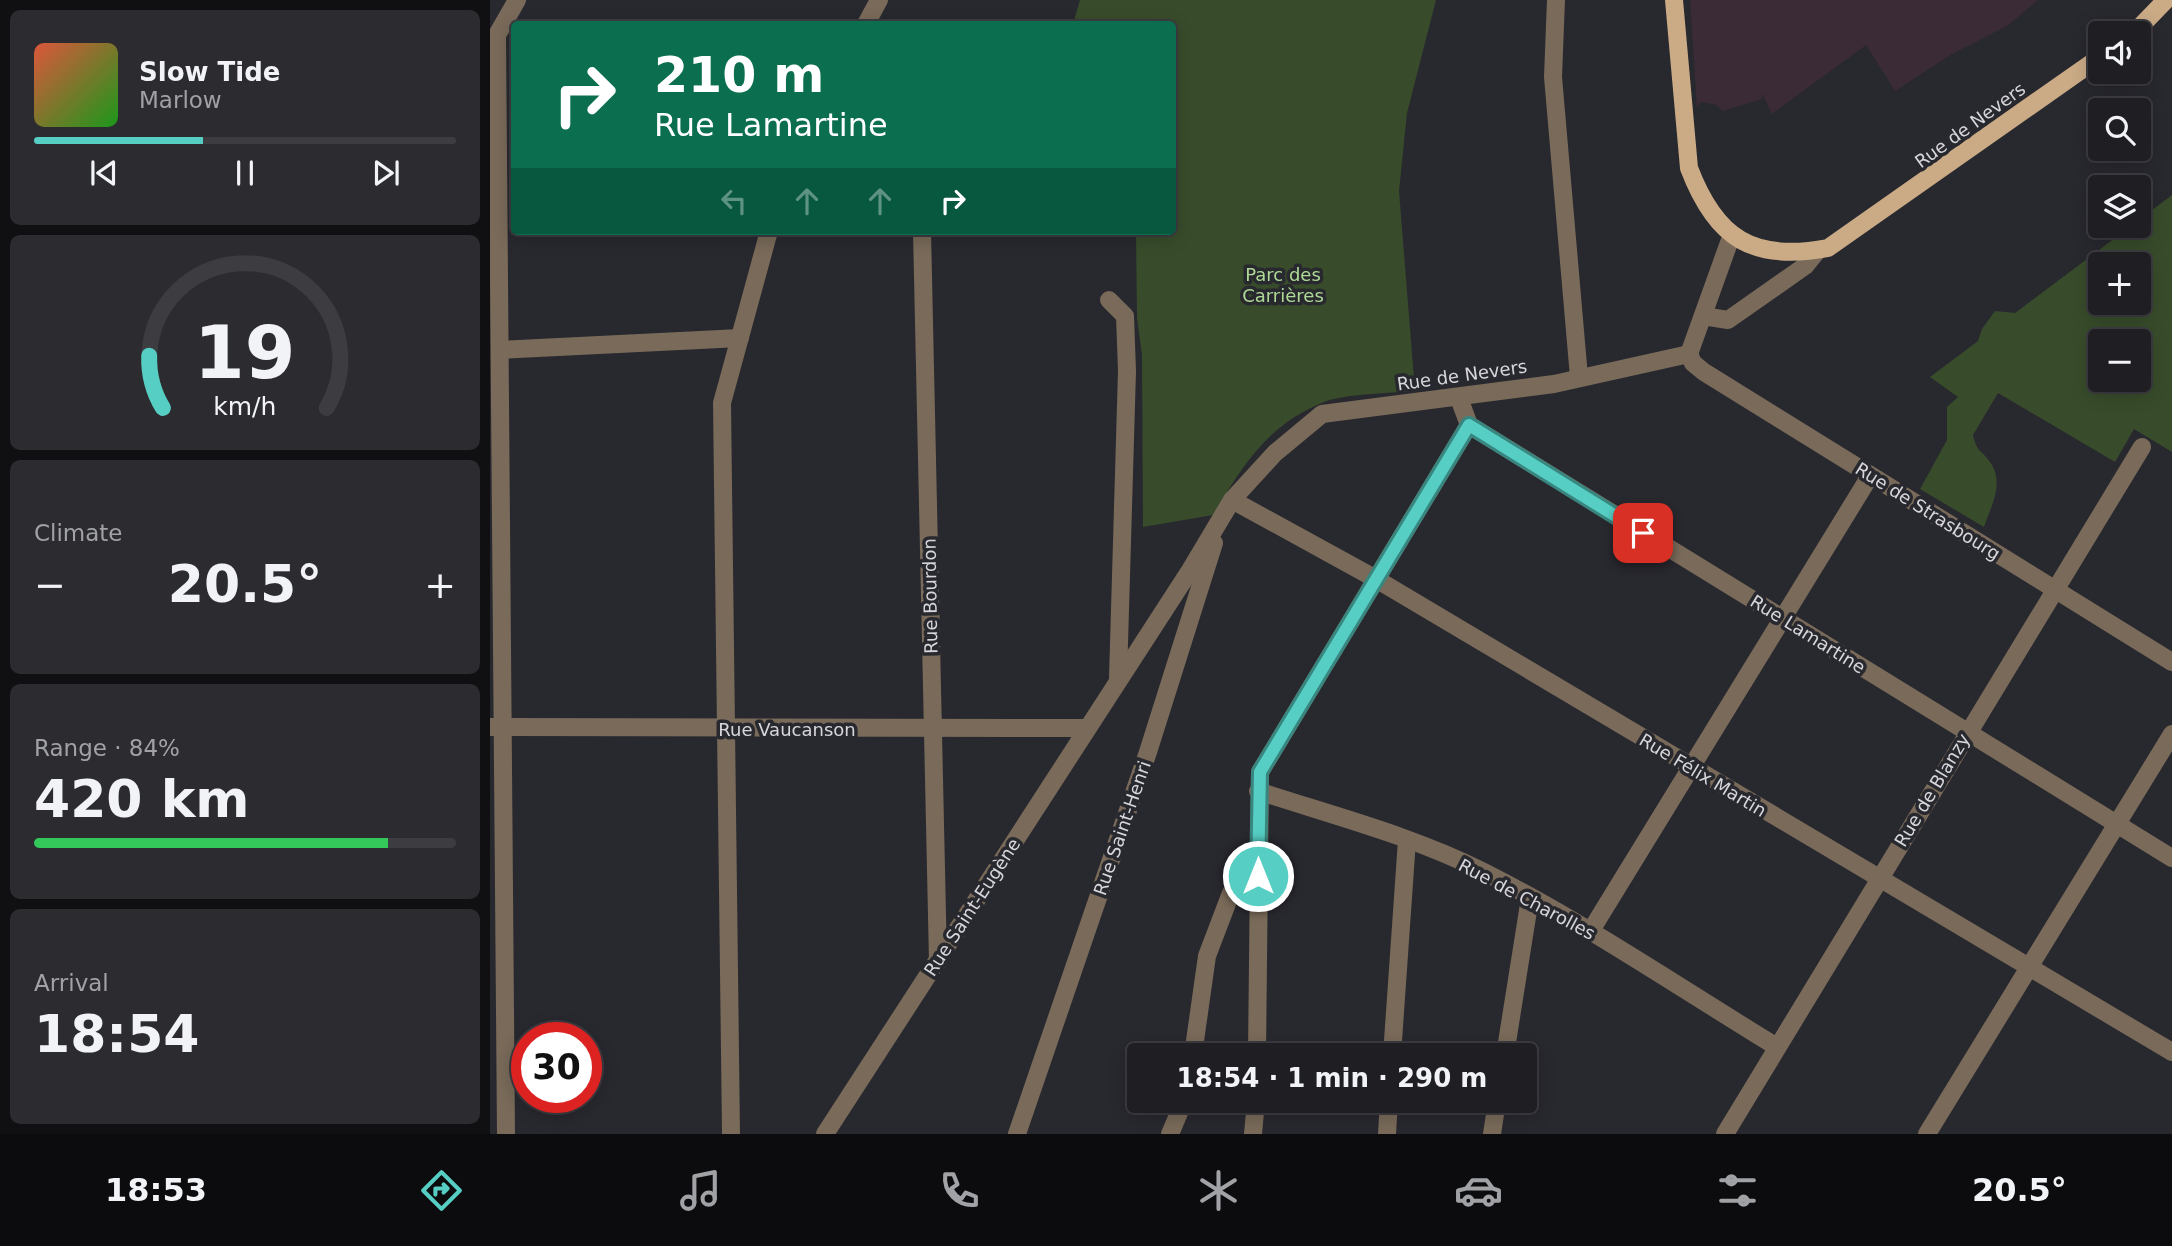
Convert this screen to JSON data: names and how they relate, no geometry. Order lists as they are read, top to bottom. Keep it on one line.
{"streets":{"main road":["Rue de Nevers"],"street":["Rue de Strasbourg","Rue Bourdon","Rue Lamartine","Rue Vaucanson","Rue Félix Martin","Rue de Blanzy","Rue Saint-Henri","Rue de Charolles","Rue Saint-Eugène"]},"crossings":[["Rue de Nevers","Rue de Strasbourg"],["Rue de Nevers","Rue Félix Martin"],["Rue de Nevers","Rue Saint-Eugène"],["Rue de Strasbourg","Rue de Blanzy"],["Rue Bourdon","Rue Vaucanson"],["Rue Bourdon","Rue Saint-Eugène"],["Rue Lamartine","Rue de Blanzy"],["Rue Vaucanson","Rue Saint-Eugène"],["Rue Félix Martin","Rue de Blanzy"],["Rue Félix Martin","Rue Saint-Eugène"],["Rue de Blanzy","Rue de Charolles"],["Rue Saint-Henri","Rue Saint-Eugène"]],"parks":["Parc des Carrières"],"page":{"map_buttons":["+","−"],"turn":["210 m","Rue Lamartine"],"song":["Slow Tide","Marlow"],"tile":["Climate",["Range · 84%","420 km"],["Arrival","18:54"]],"heat":["−","20.5°","+"],"limit":"30","trip":"18:54 · 1 min · 290 m","tabs":["18:53","20.5°"],"gauge":["19","km/h"]}}
